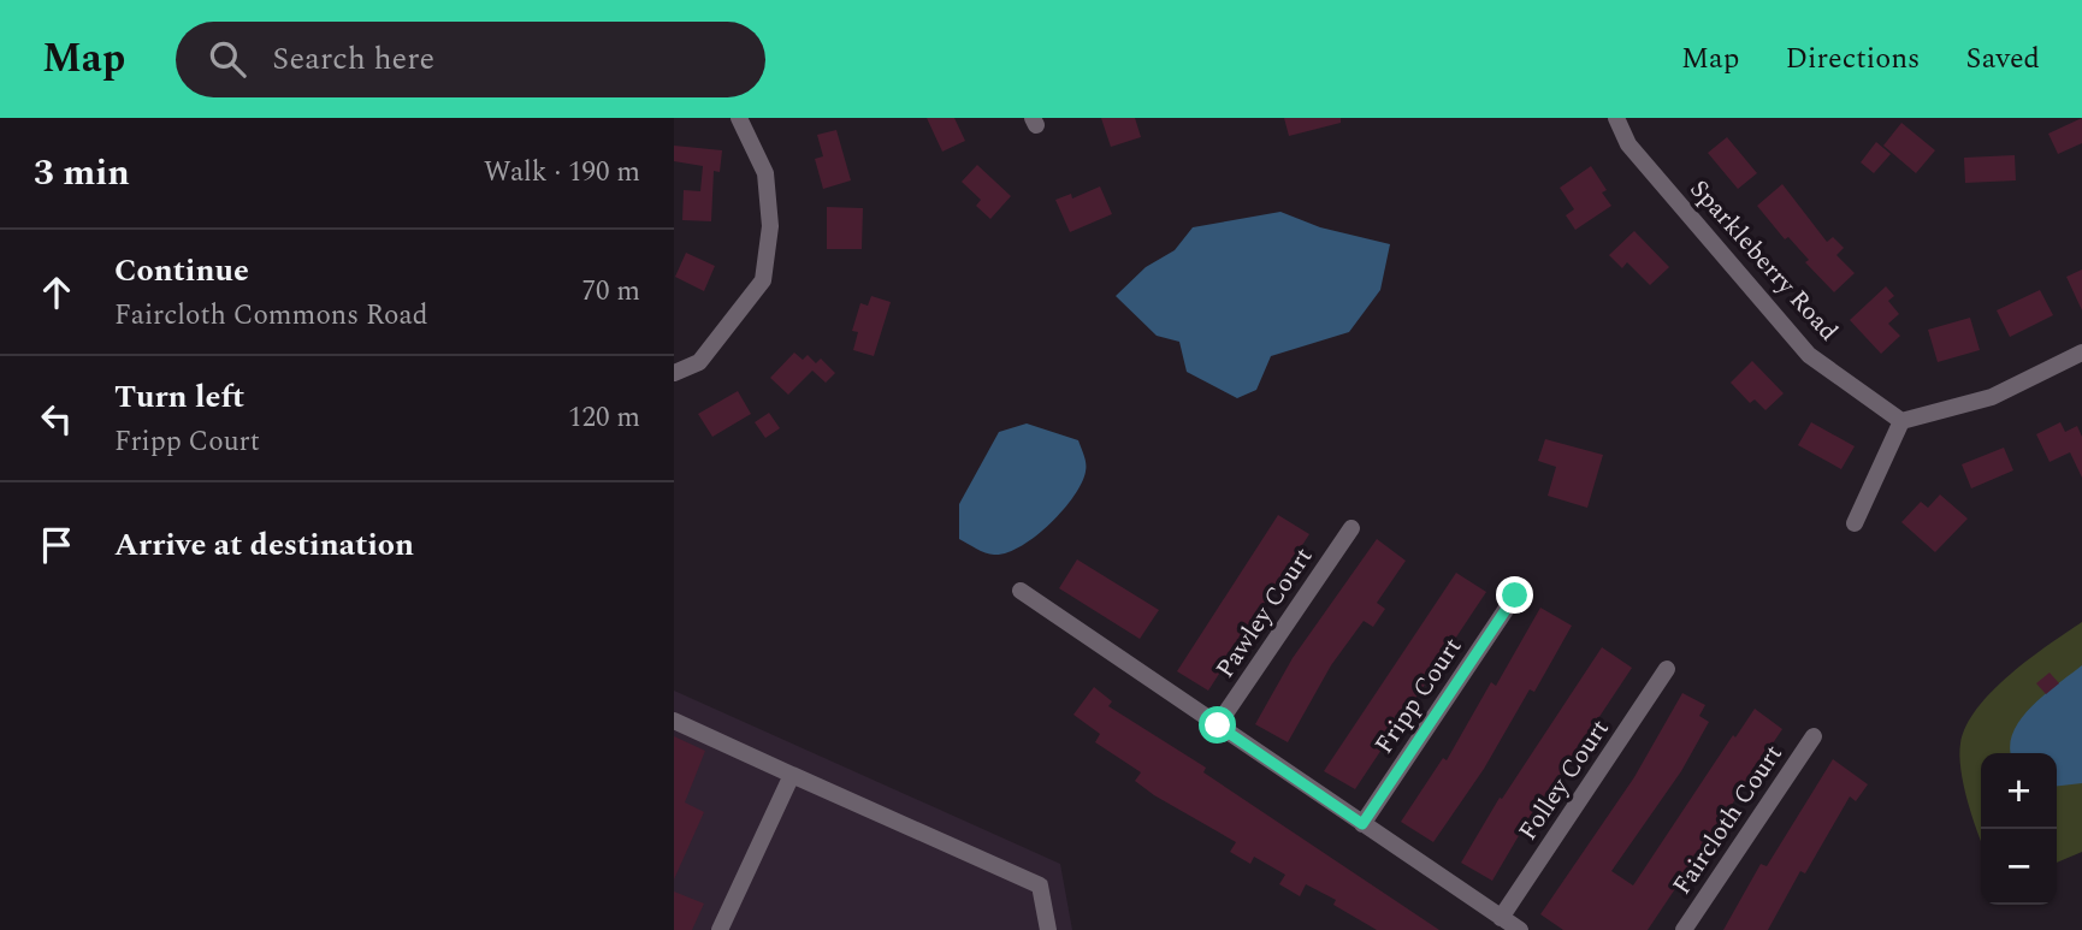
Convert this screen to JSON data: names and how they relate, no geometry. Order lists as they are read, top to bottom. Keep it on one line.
{"streets":{"street":["Sparkleberry Road","Pawley Court","Fripp Court","Folley Court","Faircloth Court"]},"page":{"header":"Map","search":"Search here","nav":["Map","Directions","Saved"],"heading":["3 min","Walk · 190 m"],"list":[["Continue","Faircloth Commons Road","70 m"],["Turn left","Fripp Court","120 m"],"Arrive at destination"],"map_buttons":["+","−"]}}
